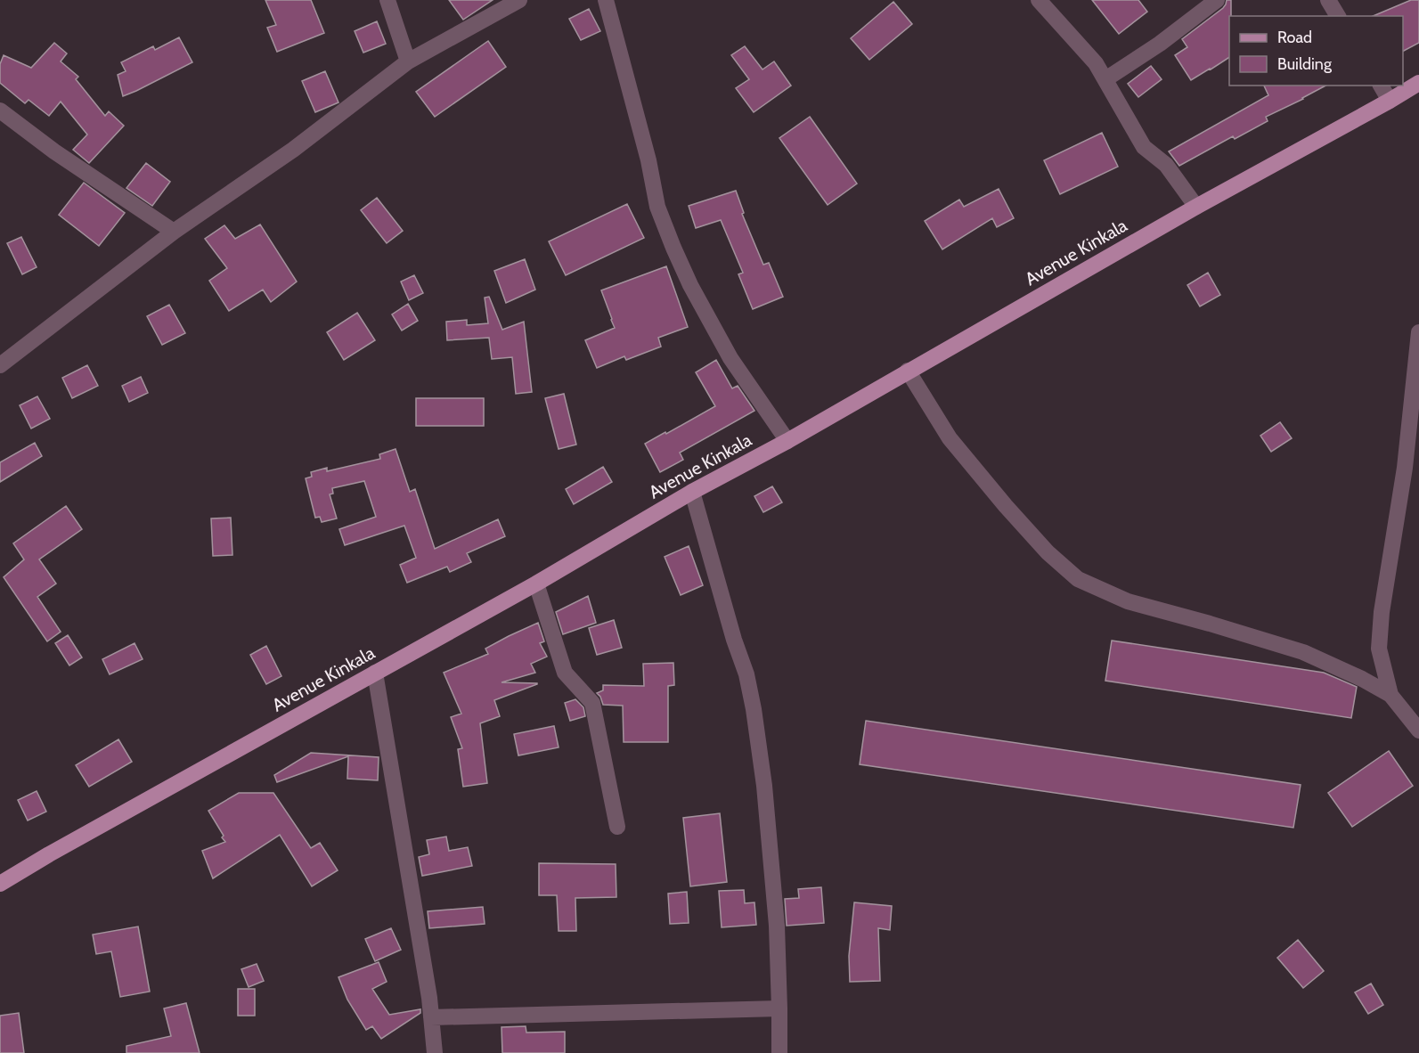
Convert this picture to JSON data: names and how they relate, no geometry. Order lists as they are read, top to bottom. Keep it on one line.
{"streets":{"main road":["Avenue Kinkala"]},"legend":["Road","Building"]}
